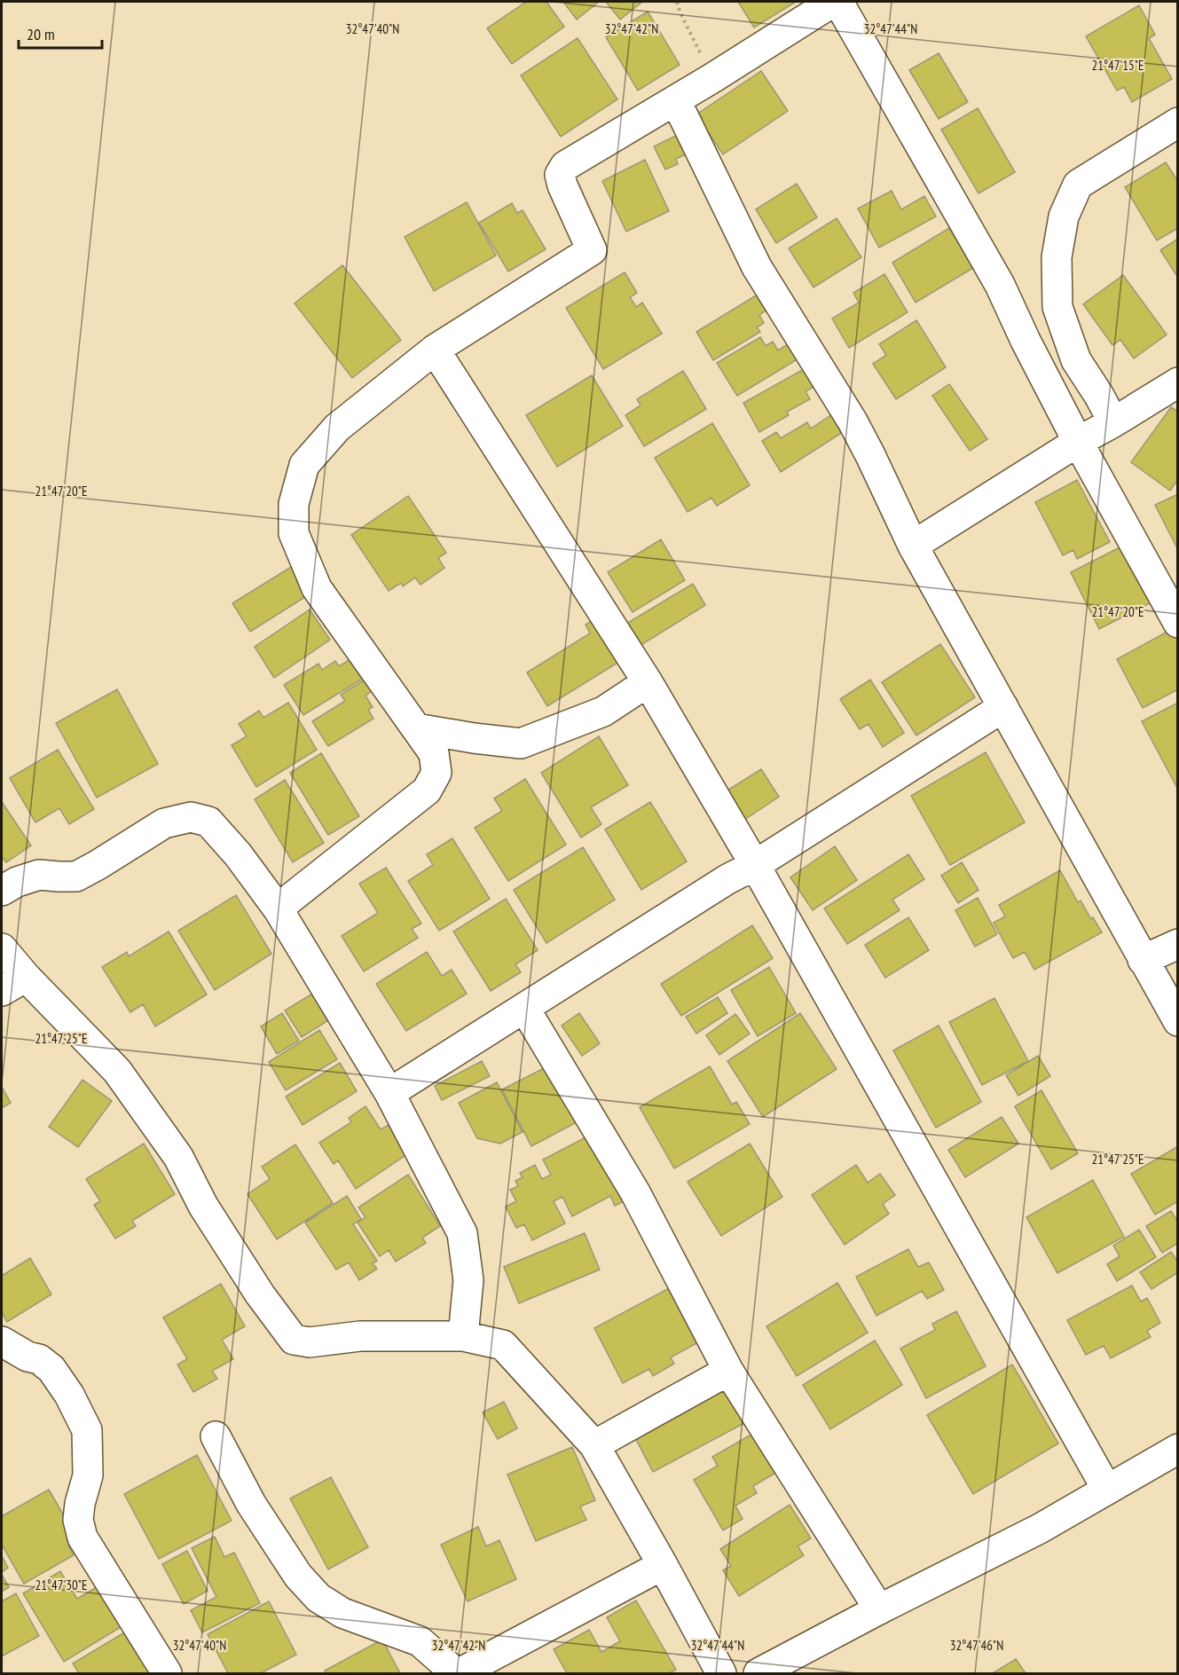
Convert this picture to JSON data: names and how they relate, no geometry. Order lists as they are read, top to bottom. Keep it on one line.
{"scale_bar":"20 m","coordinates":["32°47'40\"N","32°47'42\"N","32°47'44\"N","21°47'15\"E","21°47'20\"E","21°47'25\"E","21°47'30\"E","32°47'46\"N"]}
